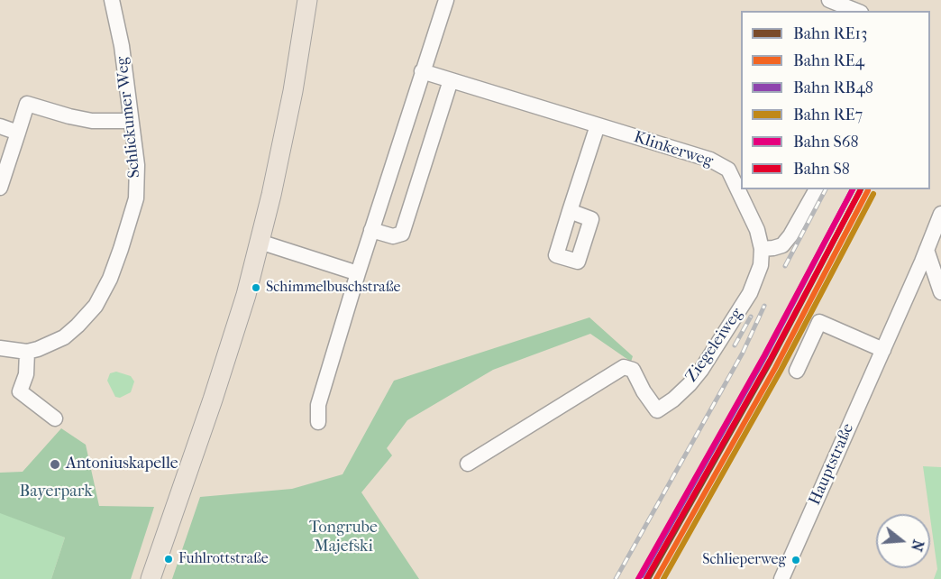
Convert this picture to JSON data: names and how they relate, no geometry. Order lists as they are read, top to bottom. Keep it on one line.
{"streets":{"street":["Schlickumer Weg","Klinkerweg","Ziegeleiweg","Hauptstraße"]},"crossings":[["Klinkerweg","Ziegeleiweg"]],"parks":["Bayerpark","Tongrube Majefski"],"places":["Schimmelbuschstraße","Antoniuskapelle","Fuhlrottstraße","Schlieperweg"],"lines":["rail line RE13","rail line RB48","rail line S68","rail line RE4","rail line S8","rail line RE7"],"legend":["Bahn RE13","Bahn RE4","Bahn RB48","Bahn RE7","Bahn S68","Bahn S8"],"north":"right"}
